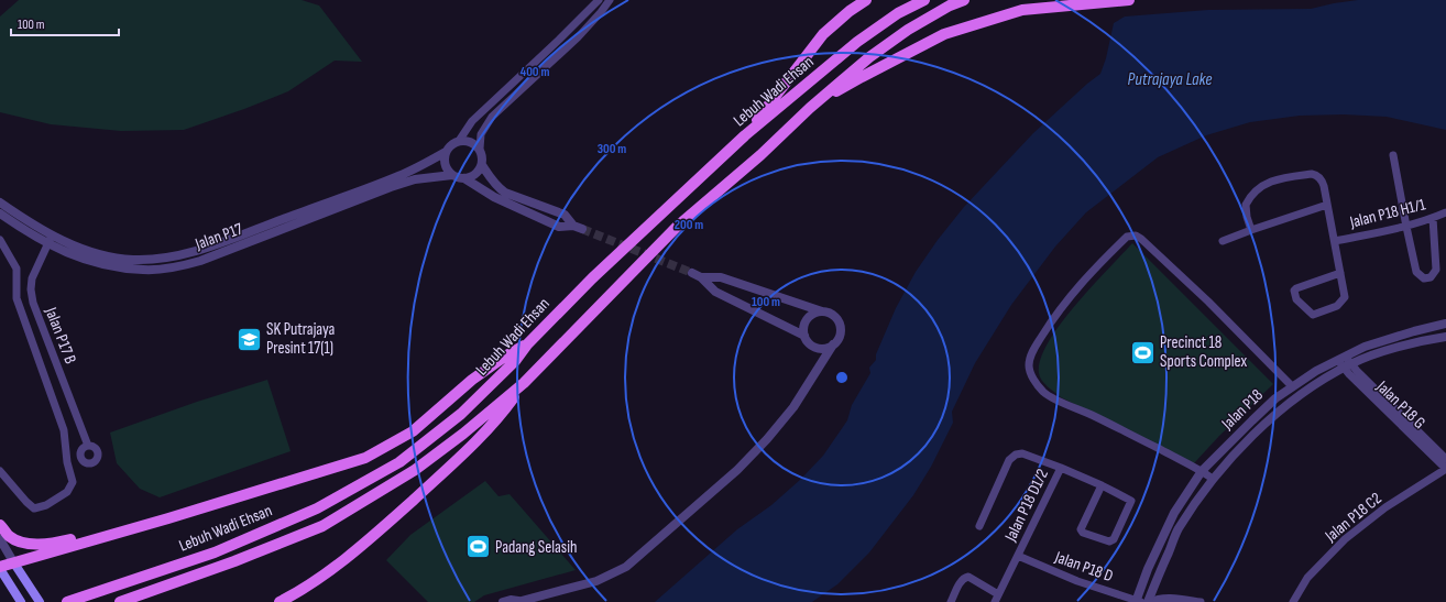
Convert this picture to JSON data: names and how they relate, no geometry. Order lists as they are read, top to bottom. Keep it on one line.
{"streets":{"main road":["Lebuh Wadi Ehsan"],"street":["Jalan P18 H1/1","Jalan P17","Jalan P17 B","Jalan P18 G","Jalan P18","Jalan P18 D1/2","Jalan P18 C2","Jalan P18 D"]},"crossings":[["Jalan P17","Jalan P17 B"],["Jalan P18 G","Jalan P18"],["Jalan P18 G","Jalan P18 C2"],["Jalan P18","Jalan P18 D"],["Jalan P18 D1/2","Jalan P18 D"]],"water":["Putrajaya Lake"],"places":{"school or university":["SK Putrajaya Presint 17(1)"],"sports":["Precinct 18 Sports Complex","Padang Selasih"]},"scale_bar":"100 m","rings":["400 m","300 m","200 m","100 m"]}
